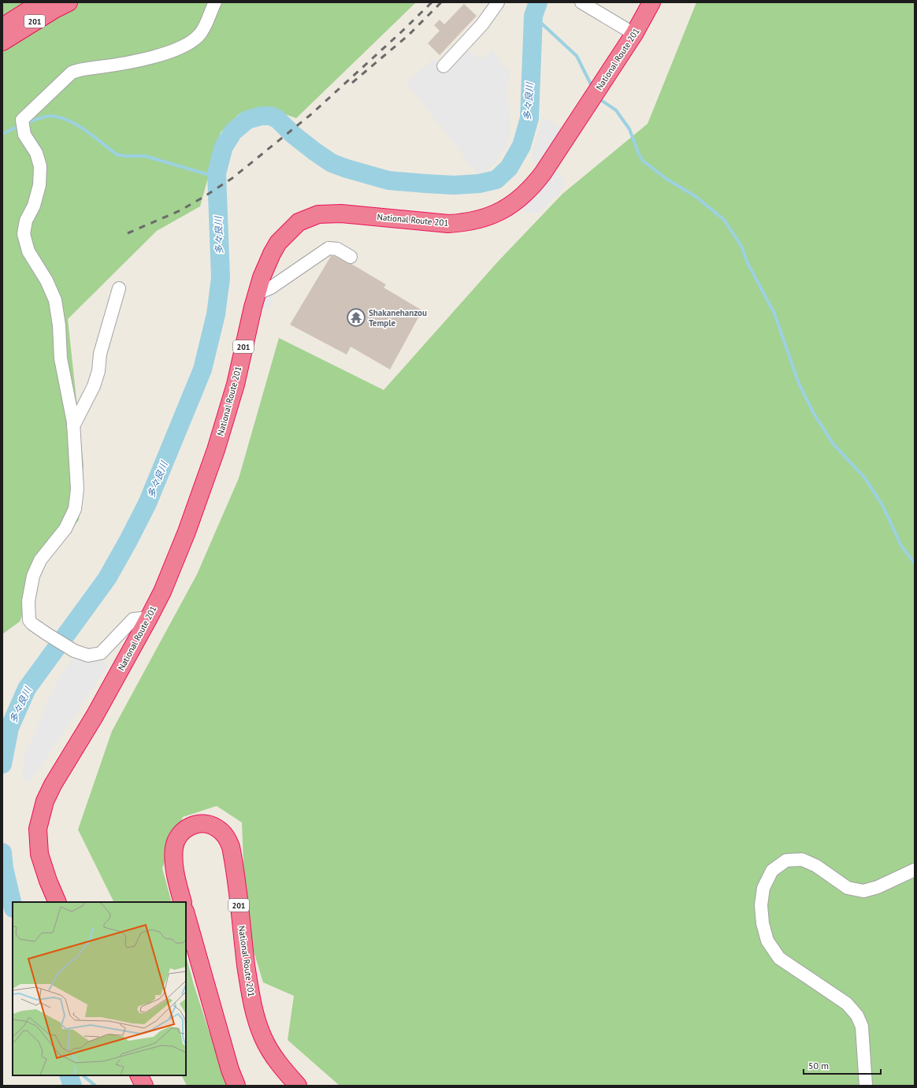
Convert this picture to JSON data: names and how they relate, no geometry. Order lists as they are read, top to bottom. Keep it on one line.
{"streets":{"highway":["201","National Route 201"]},"water":["多々良川"],"places":{"temple":["Shakanehanzou Temple"]},"scale_bar":"50 m"}
